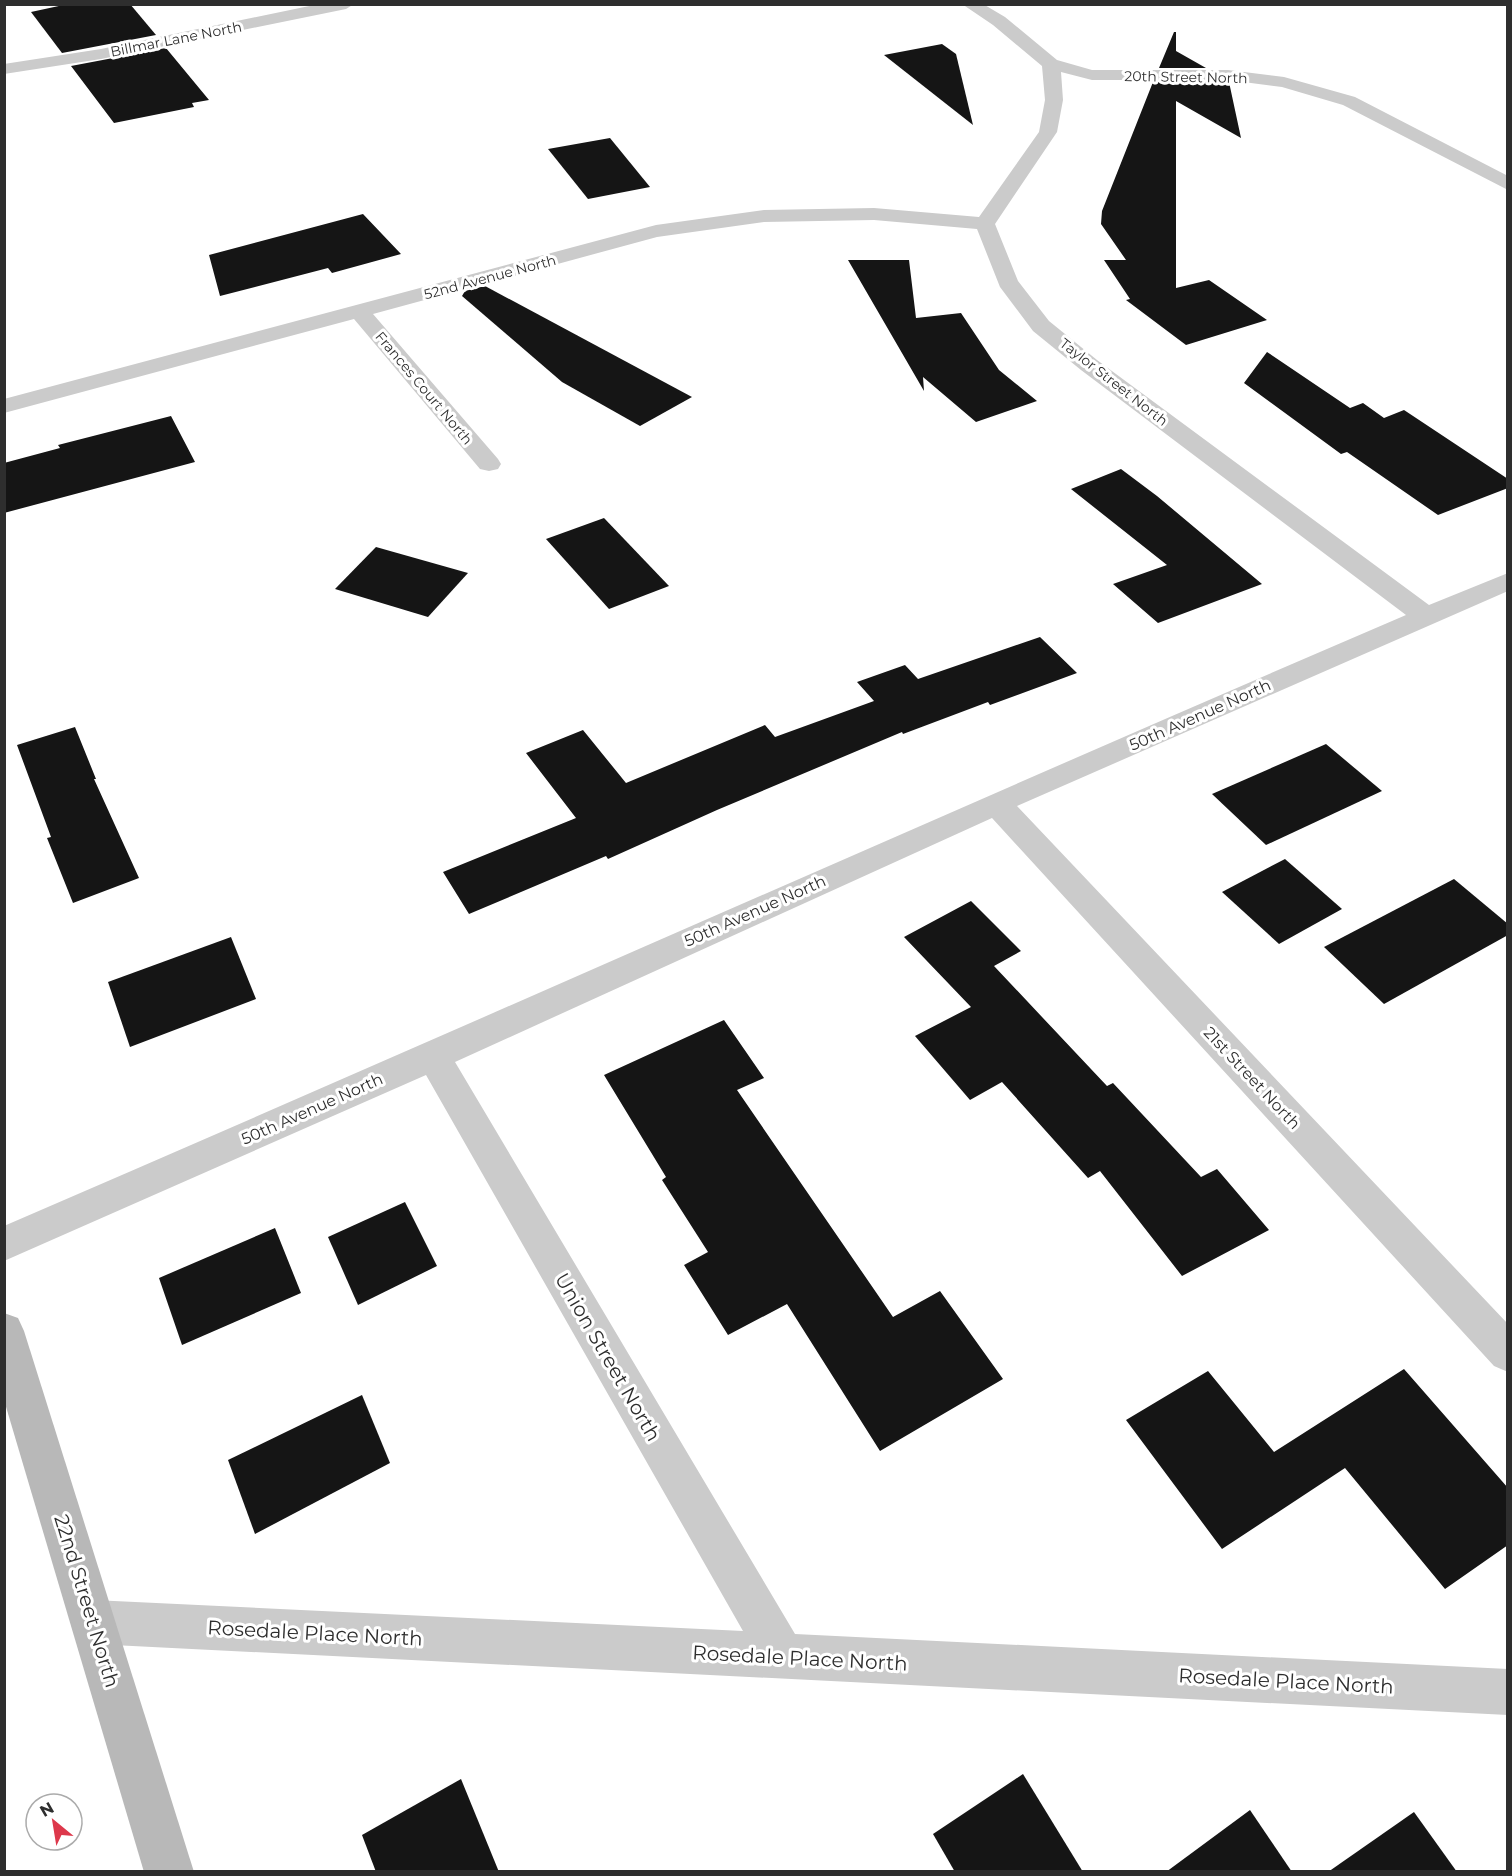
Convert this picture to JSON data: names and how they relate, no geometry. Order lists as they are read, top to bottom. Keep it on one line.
{"streets":{"street":["Billmar Lane North","20th Street North","52nd Avenue North","Taylor Street North","Frances Court North","50th Avenue North","21st Street North","Union Street North","22nd Street North","Rosedale Place North"]},"crossings":[["52nd Avenue North","Taylor Street North"],["52nd Avenue North","Frances Court North"],["Taylor Street North","50th Avenue North"],["50th Avenue North","21st Street North"],["50th Avenue North","Union Street North"],["Union Street North","Rosedale Place North"],["22nd Street North","Rosedale Place North"]],"north":"top left"}
